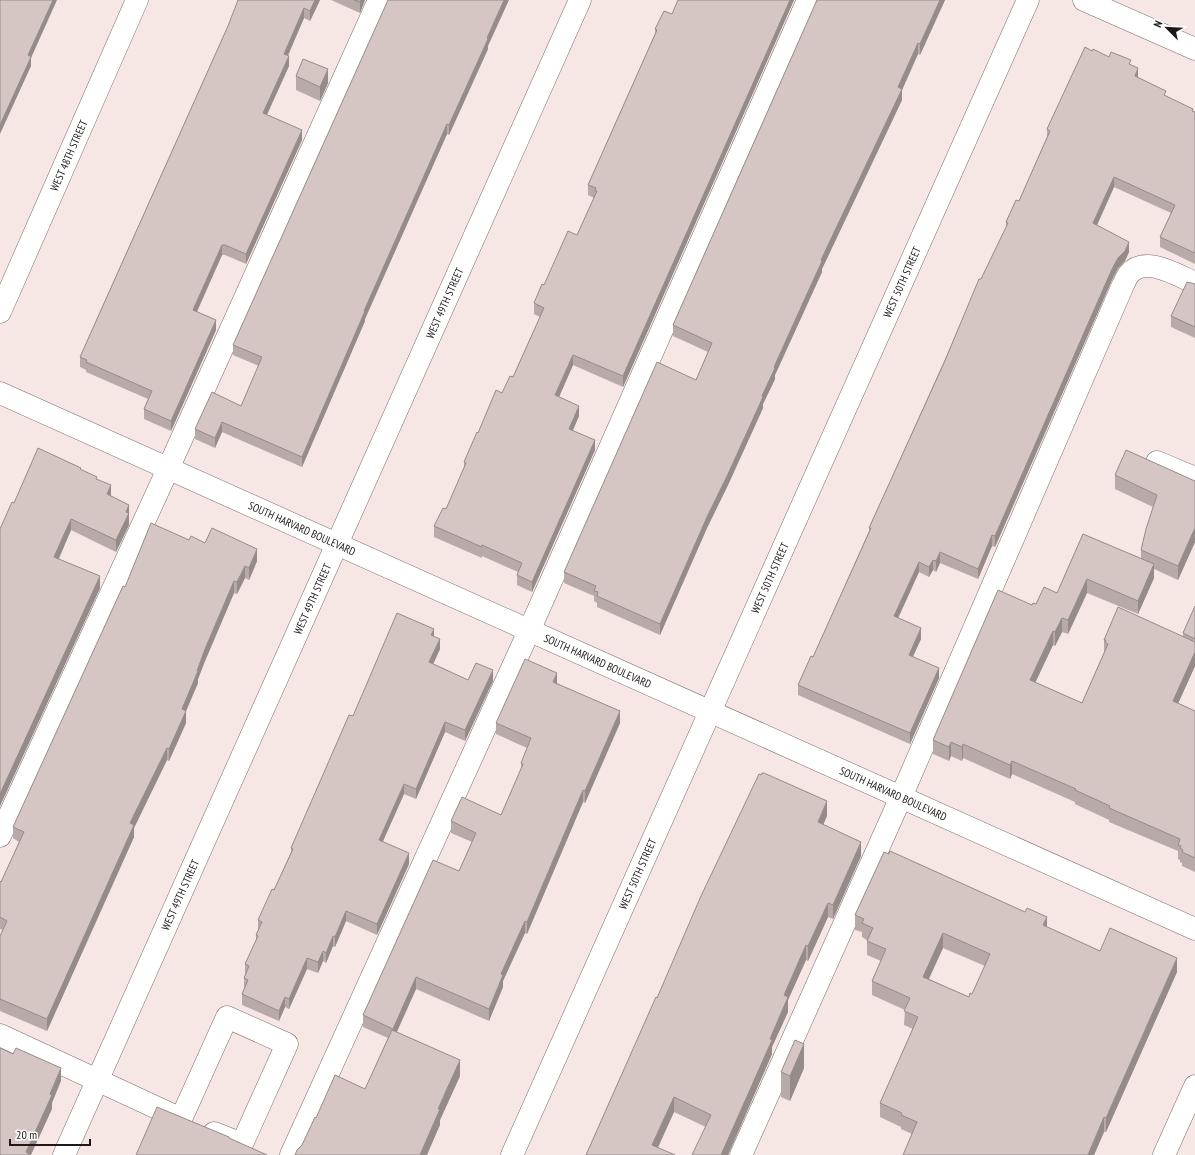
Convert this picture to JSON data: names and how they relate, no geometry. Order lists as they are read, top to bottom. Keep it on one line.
{"streets":{"street":["WEST 48TH STREET","WEST 50TH STREET","WEST 49TH STREET","SOUTH HARVARD BOULEVARD"]},"crossings":[["WEST 50TH STREET","SOUTH HARVARD BOULEVARD"],["WEST 49TH STREET","SOUTH HARVARD BOULEVARD"]],"scale_bar":"20 m","north":"top left"}
